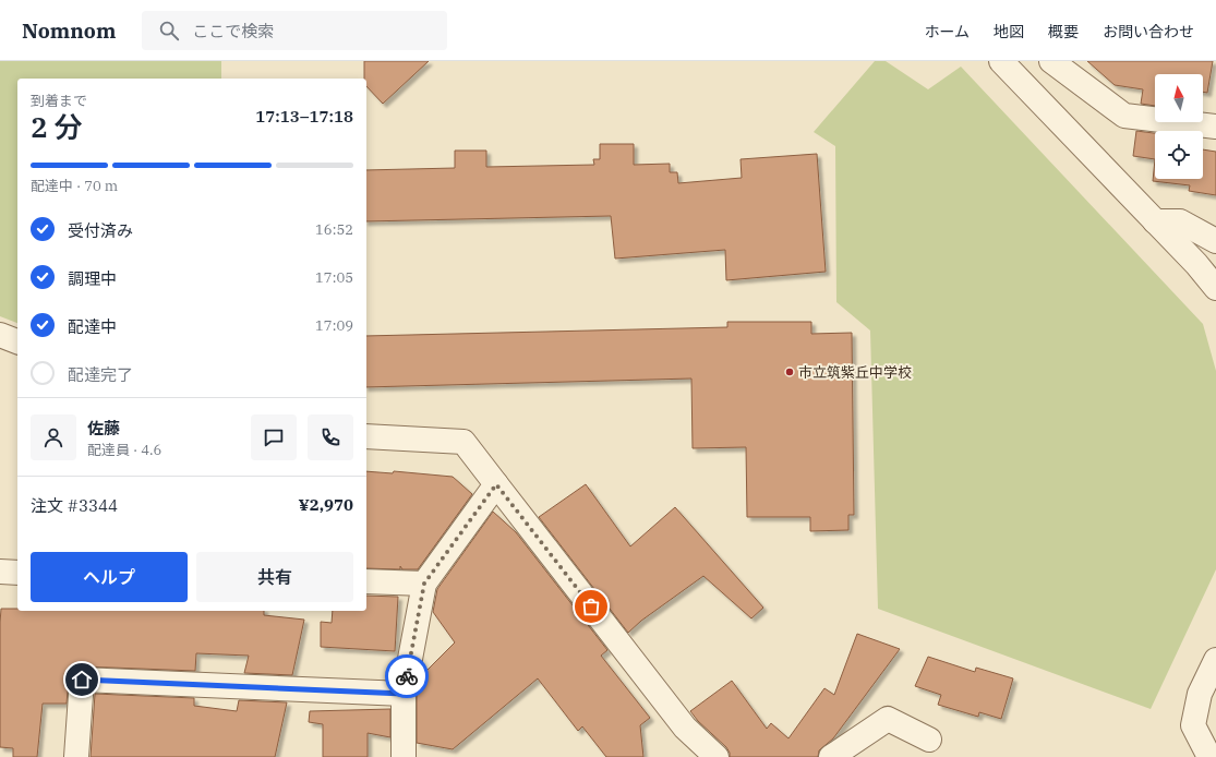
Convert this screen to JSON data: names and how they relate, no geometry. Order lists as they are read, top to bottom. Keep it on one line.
{"places":["市立筑紫丘中学校"],"north":"top","page":{"header":"Nomnom","search":"ここで検索","nav":["ホーム","地図","概要","お問い合わせ"],"heading":["2 分","到着まで","17:13–17:18"],"panel":["佐藤","配達員 · 4.6","注文 #3344","¥2,970"],"bar":"配達中 · 70 m","list":[["受付済み","16:52"],["調理中","17:05"],["配達中","17:09"],"配達完了"],"buttons":["ヘルプ","共有"]}}
